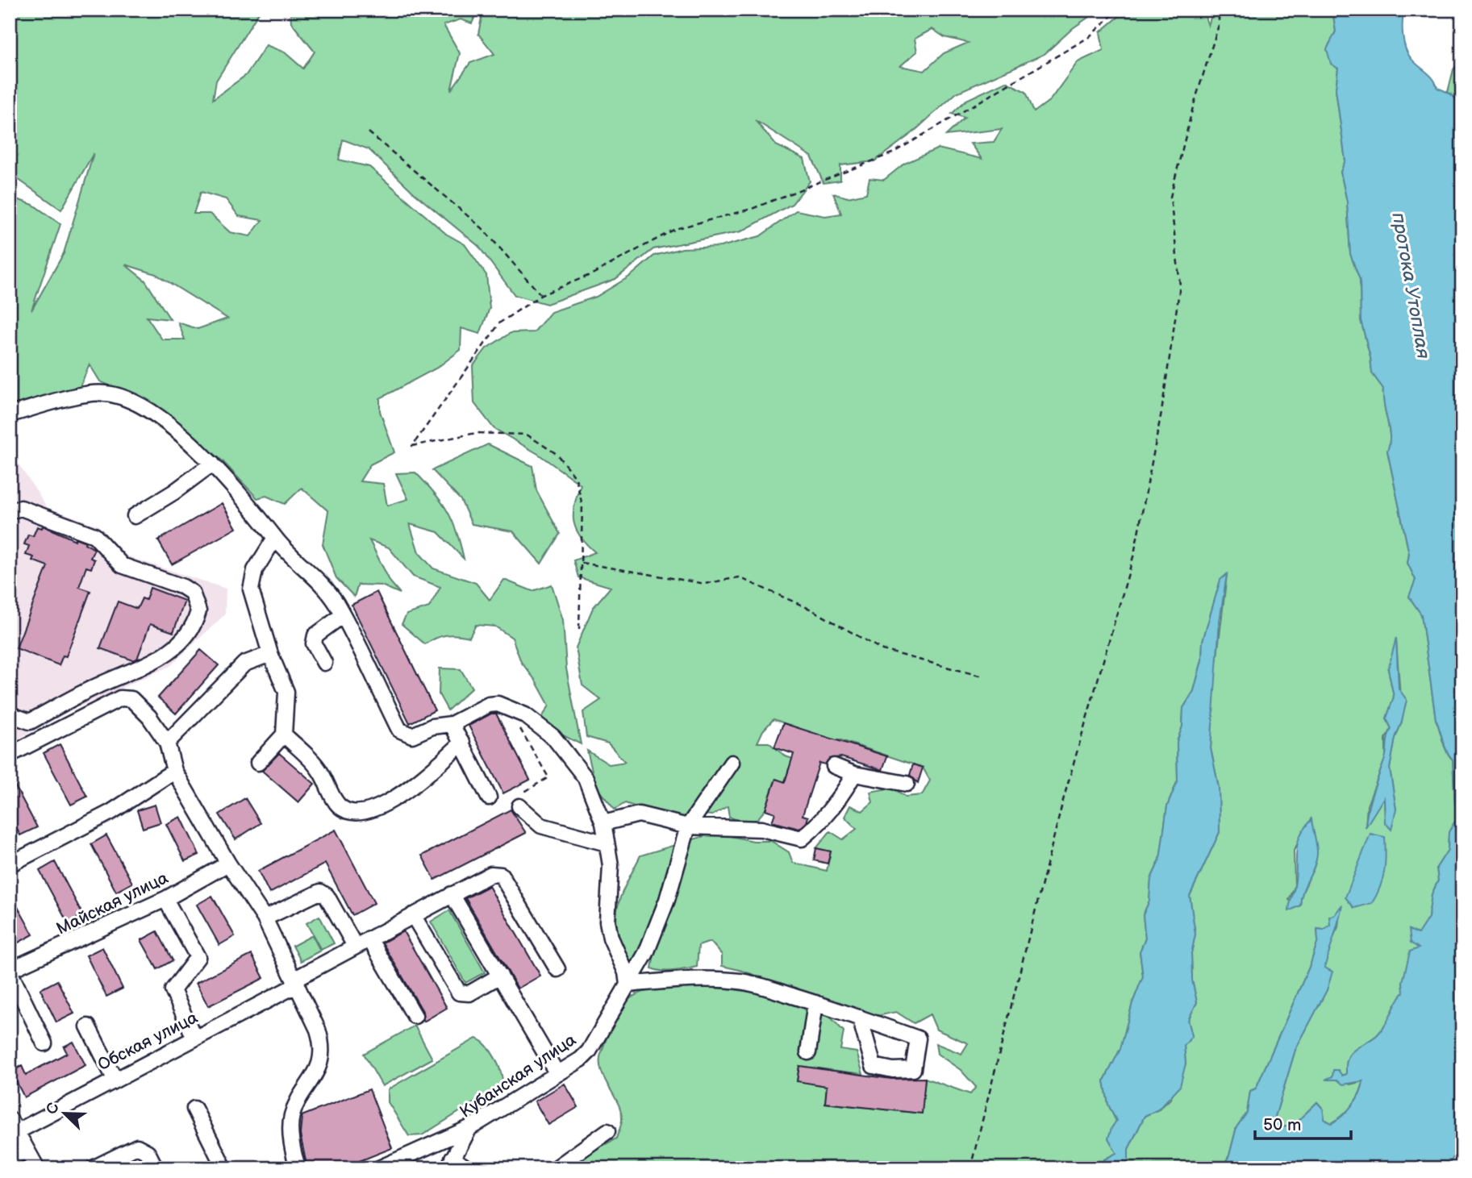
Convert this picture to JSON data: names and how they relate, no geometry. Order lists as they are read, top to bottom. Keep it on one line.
{"streets":{"street":["Майская улица","Обская улица","Кубанская улица"]},"water":["протока Утоплая"],"scale_bar":"50 m","north":"top left"}
